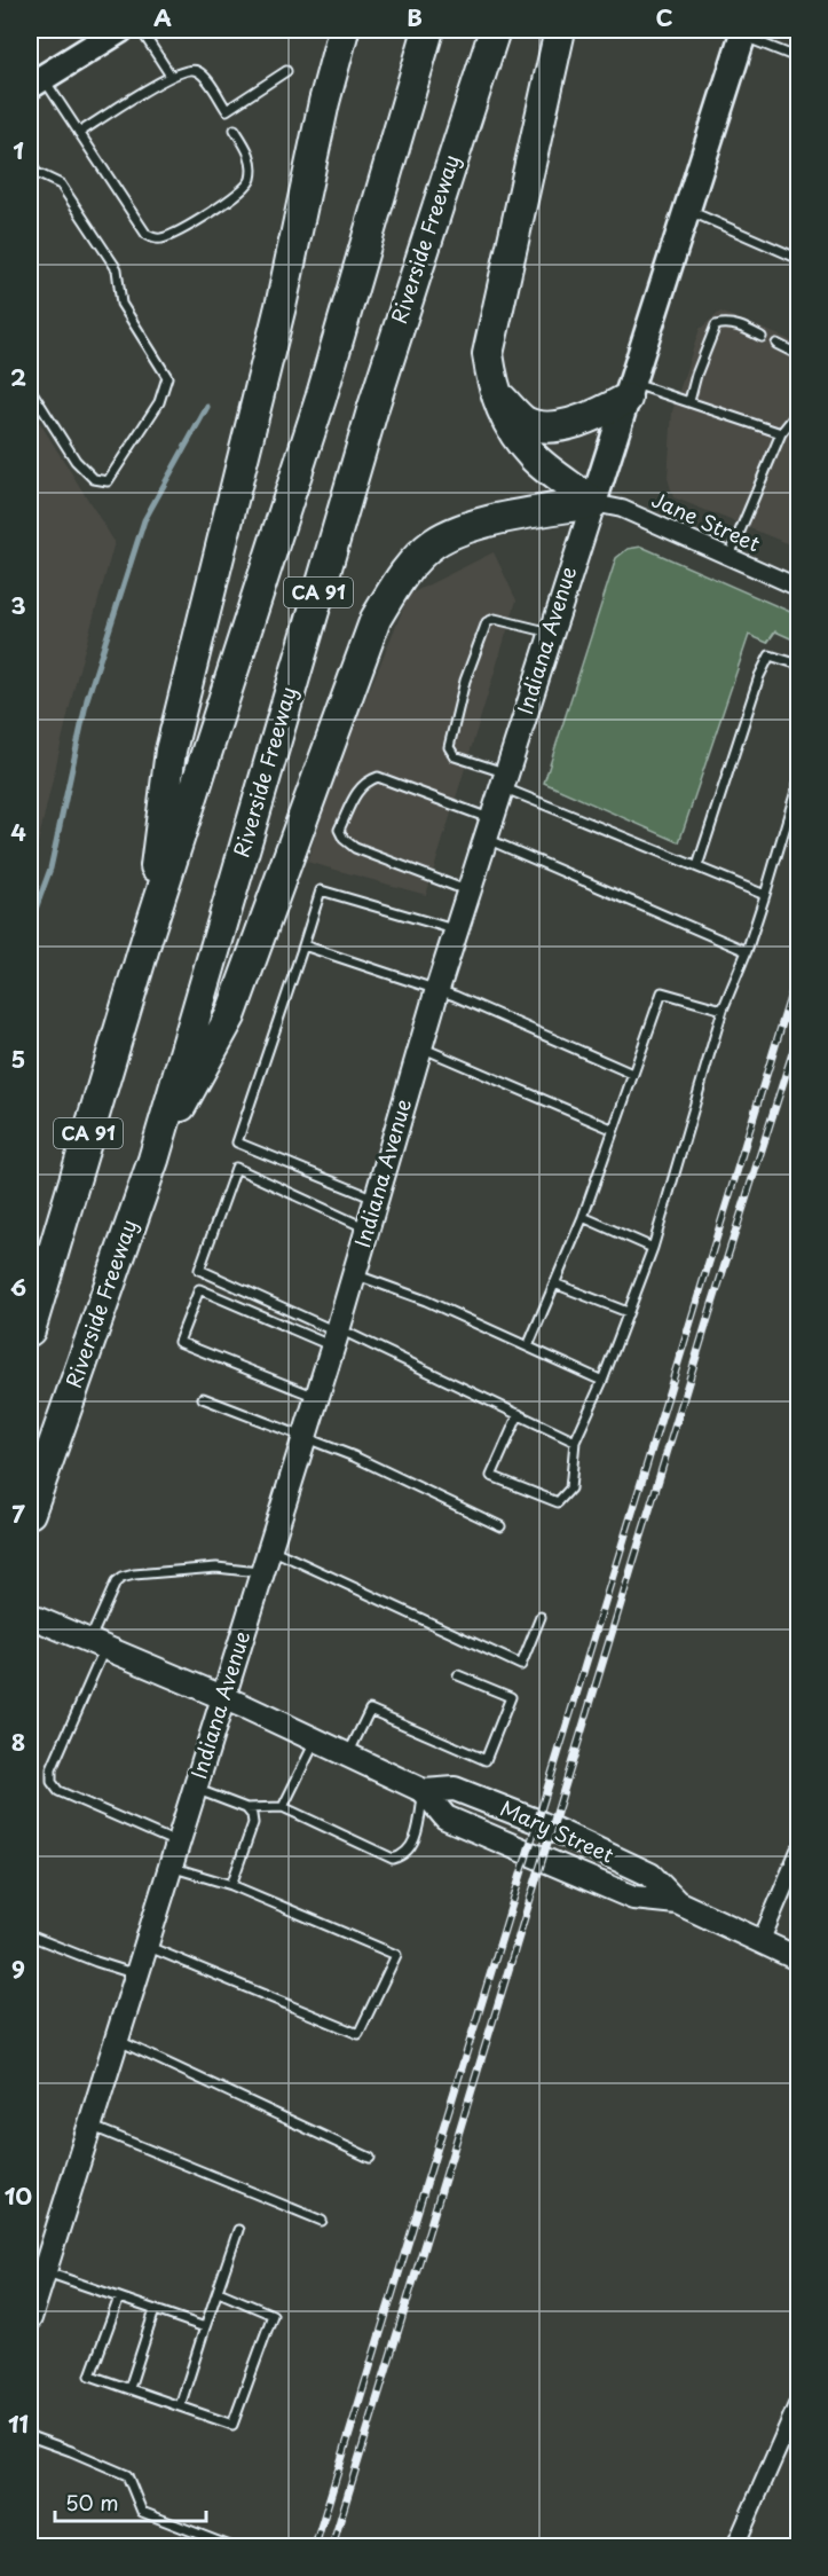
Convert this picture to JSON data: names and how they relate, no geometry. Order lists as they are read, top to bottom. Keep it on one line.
{"streets":{"highway":["Riverside Freeway","CA 91"],"main road":["Indiana Avenue","Mary Street"],"street":["Jane Street"]},"crossings":[["Jane Street","Indiana Avenue"],["Indiana Avenue","Mary Street"]],"scale_bar":"50 m","grid":{"columns":["A","B","C"],"rows":["1","2","3","4","5","6","7","8","9","10","11"]}}
